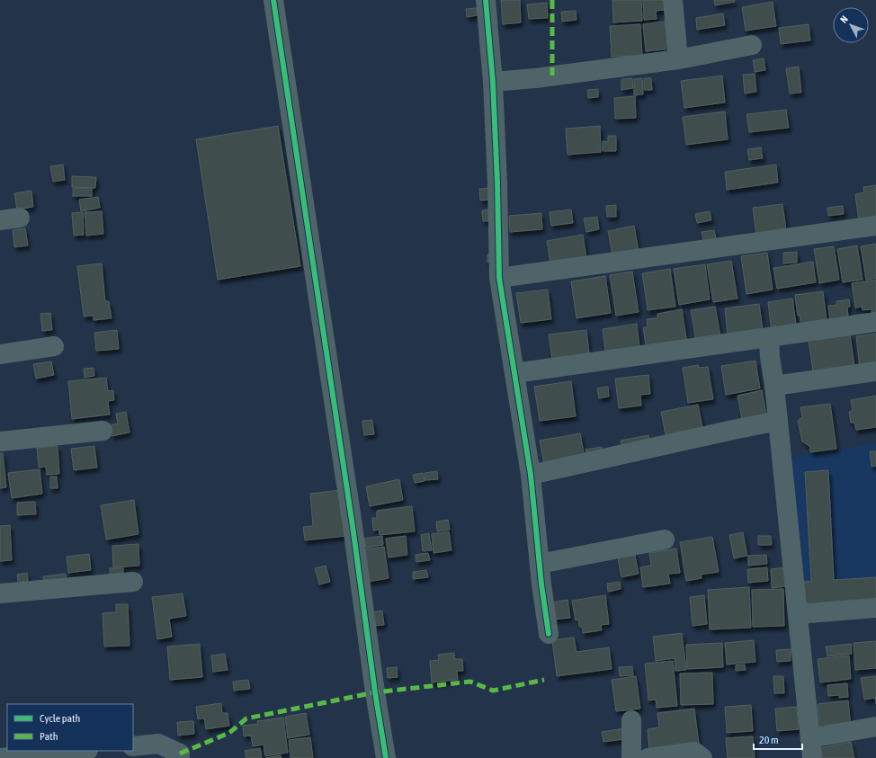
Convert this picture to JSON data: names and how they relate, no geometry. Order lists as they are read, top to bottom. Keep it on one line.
{"legend":["Cycle path","Path"],"scale_bar":"20 m","north":"top left"}
